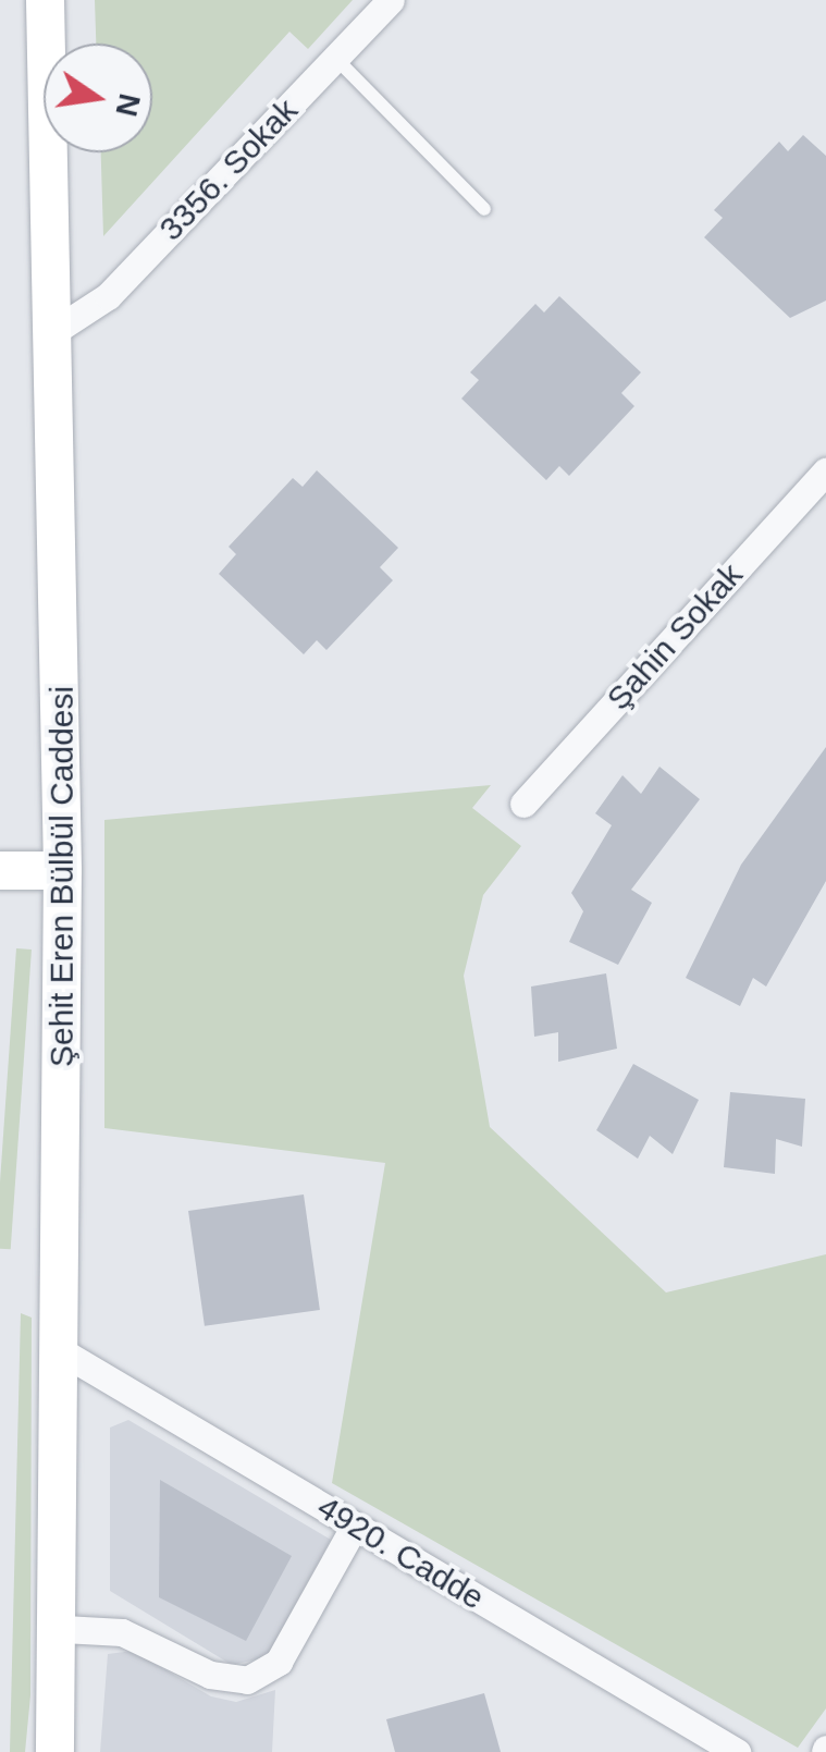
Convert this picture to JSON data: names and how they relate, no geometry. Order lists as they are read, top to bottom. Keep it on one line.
{"streets":{"main road":["Şehit Eren Bülbül Caddesi"],"street":["3356. Sokak","Şahin Sokak","4920. Cadde"]},"crossings":[["3356. Sokak","Şehit Eren Bülbül Caddesi"],["Şehit Eren Bülbül Caddesi","4920. Cadde"]],"north":"right"}
